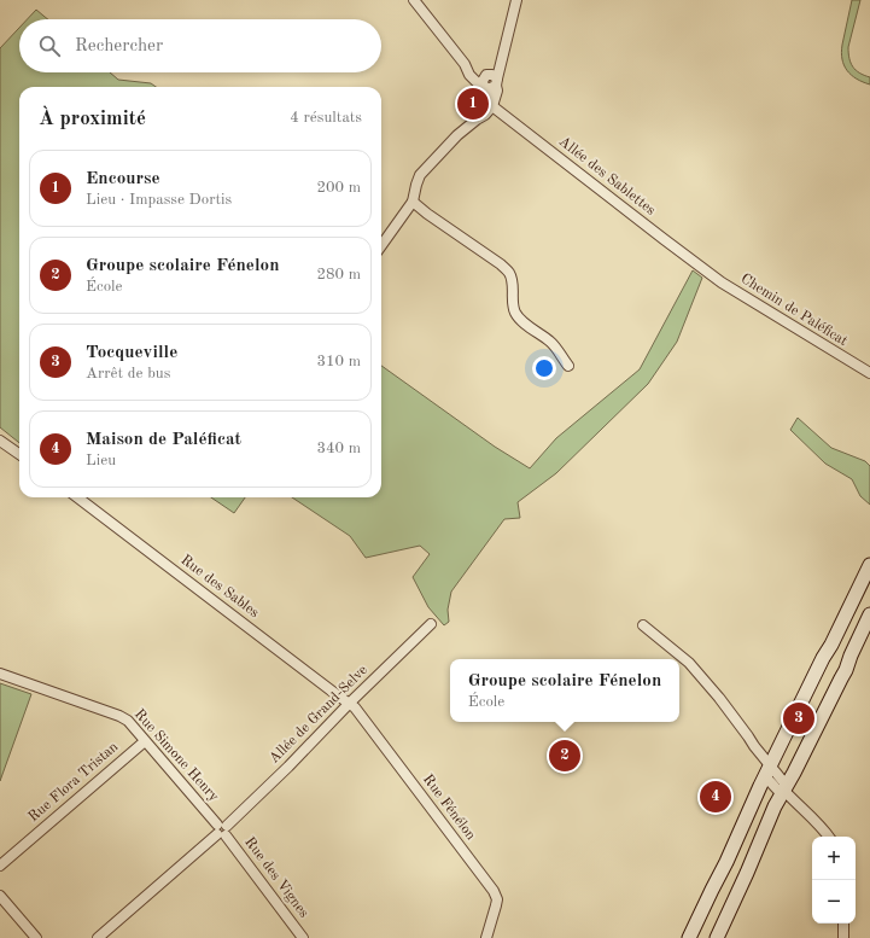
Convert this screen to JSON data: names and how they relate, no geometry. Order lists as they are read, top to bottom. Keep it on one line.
{"streets":{"street":["Allée des Sablettes","Chemin de Paléficat","Rue des Sables","Allée de Grand-Selve","Rue Simone Henry","Rue Flora Tristan","Rue Fénélon","Rue des Vignes"]},"crossings":[["Allée des Sablettes","Chemin de Paléficat"],["Rue des Sables","Allée de Grand-Selve"],["Rue des Sables","Rue Fénélon"],["Allée de Grand-Selve","Rue Simone Henry"],["Allée de Grand-Selve","Rue Fénélon"],["Allée de Grand-Selve","Rue des Vignes"],["Rue Simone Henry","Rue Flora Tristan"],["Rue Simone Henry","Rue des Vignes"]],"page":{"search":"Rechercher","pins":["1","3","2","4"],"heading":["À proximité","4 résultats"],"list":[{"mark":"1","name":"Encourse","note":"Lieu · Impasse Dortis","value":"200 m"},{"mark":"2","name":"Groupe scolaire Fénelon","note":"École","value":"280 m"},{"mark":"3","name":"Tocqueville","note":"Arrêt de bus","value":"310 m"},{"mark":"4","name":"Maison de Paléficat","note":"Lieu","value":"340 m"}],"popup":["Groupe scolaire Fénelon","École"],"map_buttons":["+","−"]}}
